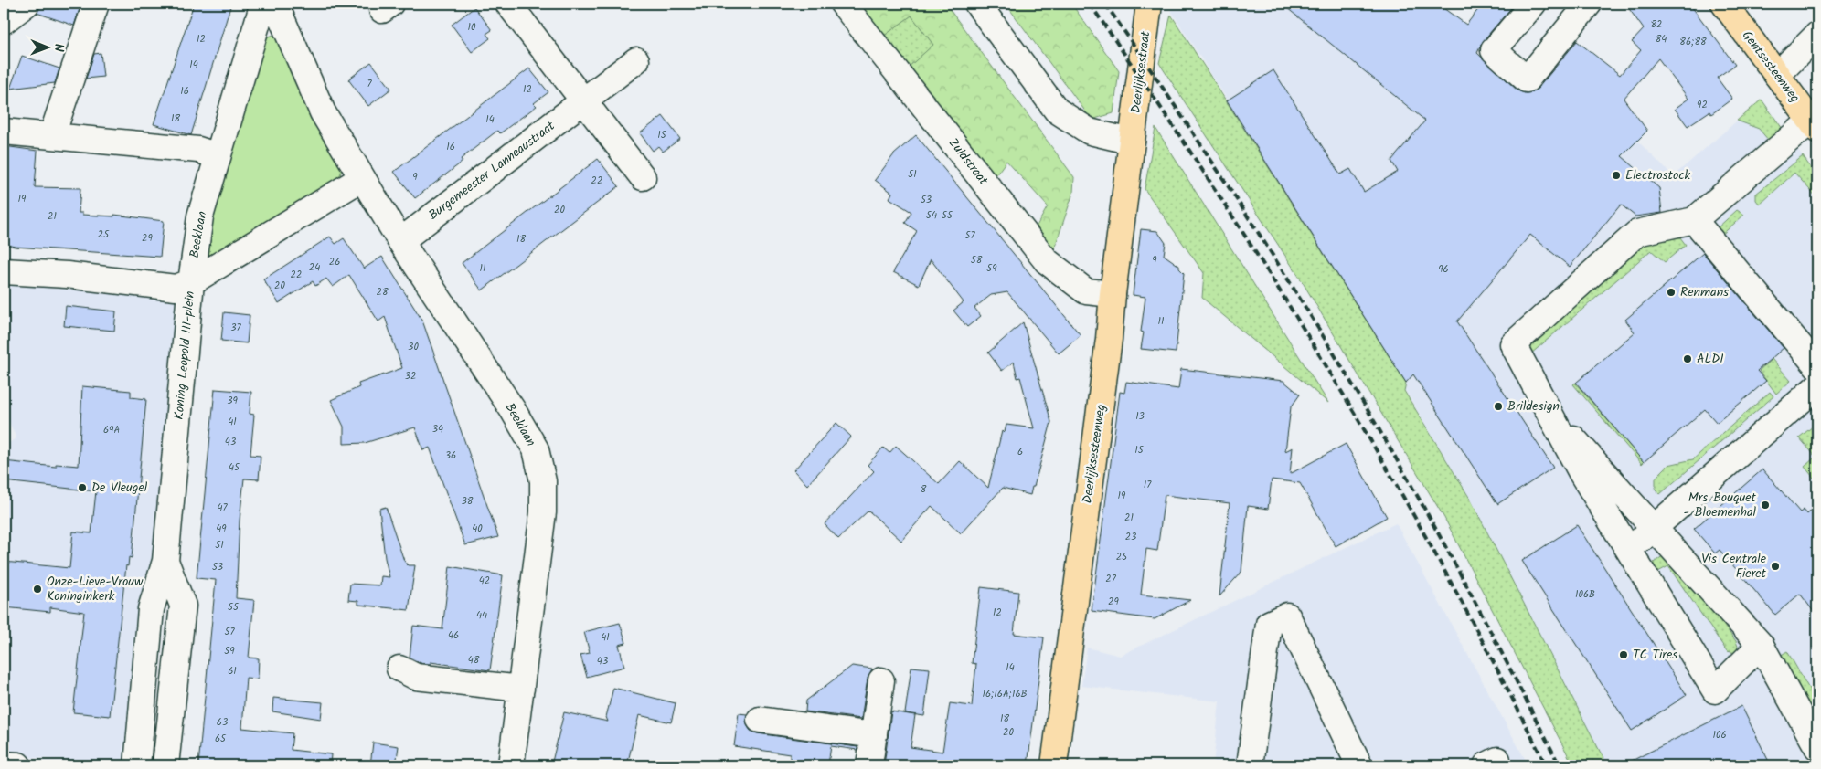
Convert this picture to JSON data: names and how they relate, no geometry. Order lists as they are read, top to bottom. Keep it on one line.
{"streets":{"main road":["Gentsesteenweg","Deerlijksestraat","Deerlijksesteenweg"],"street":["Zuidstraat","Burgemeester Lanneaustraat","Beeklaan","Koning Leopold III-plein"]},"crossings":[["Deerlijksestraat","Deerlijksesteenweg"],["Zuidstraat","Deerlijksesteenweg"],["Burgemeester Lanneaustraat","Beeklaan"],["Beeklaan","Koning Leopold III-plein"]],"places":["Electrostock","Renmans","ALDI","Brildesign","De Vleugel","Mrs Bouquet - Bloemenhal","Vis Centrale Fieret","Onze-Lieve-Vrouw Koninginkerk","TC Tires"],"house_numbers":["82","10","12","84","86;88","14","7","12","16","92","18","14","15","16","51","9","22","19","53","20","54","55","21","25","57","29","18","58","9","26","24","11","59","96","22","20","28","11","37","30","32","39","13","41","34","69A","43","15","6","36","45","17","8","19","38","47","21","49","40","23","51","25","53","27","42","106B","29","55","12","44","57","46","41","59","48","43","14","61","16;16A;16B","18","63","20","106","65"],"north":"right"}
